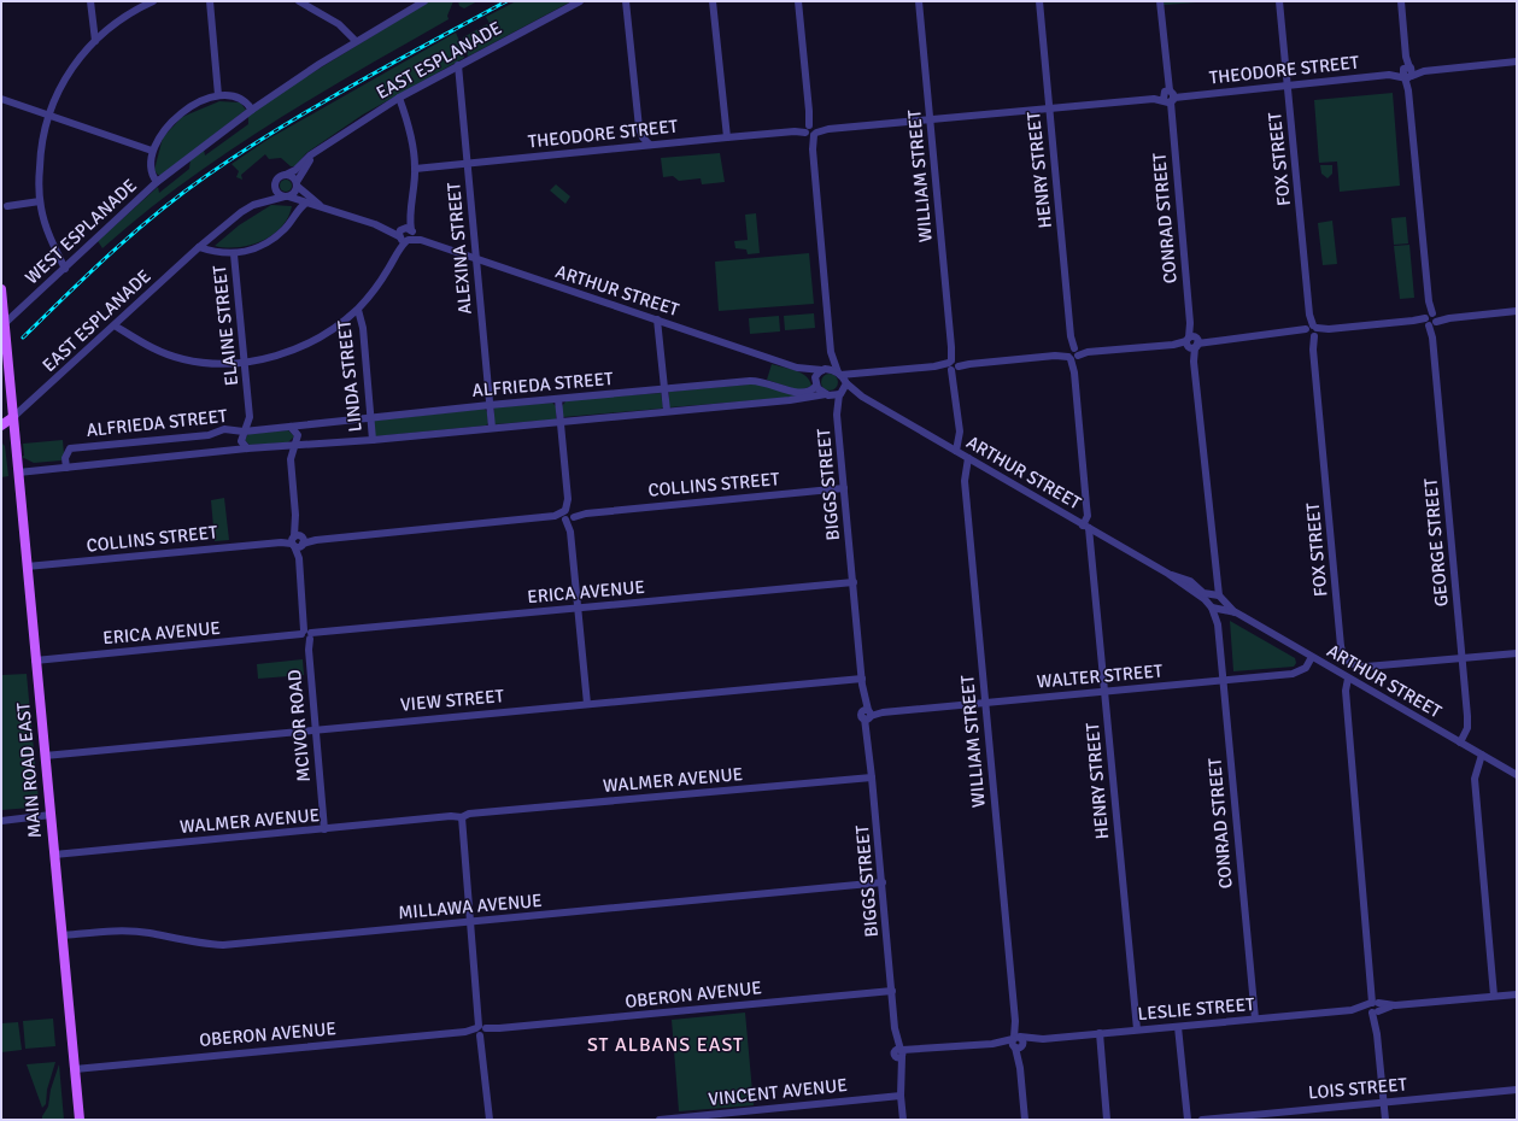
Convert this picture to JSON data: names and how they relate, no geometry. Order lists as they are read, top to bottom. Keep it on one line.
{"streets":{"main road":["MAIN ROAD EAST"],"street":["EAST ESPLANADE","THEODORE STREET","FOX STREET","HENRY STREET","WILLIAM STREET","CONRAD STREET","WEST ESPLANADE","ALEXINA STREET","ARTHUR STREET","ELAINE STREET","LINDA STREET","ALFRIEDA STREET","COLLINS STREET","BIGGS STREET","GEORGE STREET","ERICA AVENUE","WALTER STREET","VIEW STREET","MCIVOR ROAD","WALMER AVENUE","MILLAWA AVENUE","OBERON AVENUE","LESLIE STREET","LOIS STREET","VINCENT AVENUE"]},"crossings":[["EAST ESPLANADE","ALEXINA STREET"],["EAST ESPLANADE","MAIN ROAD EAST"],["THEODORE STREET","FOX STREET"],["THEODORE STREET","HENRY STREET"],["THEODORE STREET","WILLIAM STREET"],["THEODORE STREET","CONRAD STREET"],["THEODORE STREET","ALEXINA STREET"],["THEODORE STREET","GEORGE STREET"],["FOX STREET","GEORGE STREET"],["HENRY STREET","ARTHUR STREET"],["HENRY STREET","WALTER STREET"],["HENRY STREET","LESLIE STREET"],["WILLIAM STREET","ARTHUR STREET"],["WILLIAM STREET","WALTER STREET"],["WILLIAM STREET","LESLIE STREET"],["CONRAD STREET","ARTHUR STREET"],["CONRAD STREET","WALTER STREET"],["CONRAD STREET","LESLIE STREET"],["WEST ESPLANADE","MAIN ROAD EAST"],["ALEXINA STREET","ARTHUR STREET"],["ALEXINA STREET","ALFRIEDA STREET"],["ARTHUR STREET","ALFRIEDA STREET"],["ARTHUR STREET","BIGGS STREET"],["ARTHUR STREET","GEORGE STREET"],["ARTHUR STREET","WALTER STREET"],["ELAINE STREET","ALFRIEDA STREET"],["LINDA STREET","ALFRIEDA STREET"],["ALFRIEDA STREET","BIGGS STREET"],["ALFRIEDA STREET","MCIVOR ROAD"],["ALFRIEDA STREET","MAIN ROAD EAST"],["COLLINS STREET","BIGGS STREET"],["COLLINS STREET","MCIVOR ROAD"],["COLLINS STREET","MAIN ROAD EAST"],["BIGGS STREET","ERICA AVENUE"],["BIGGS STREET","WALTER STREET"],["BIGGS STREET","VIEW STREET"],["BIGGS STREET","WALMER AVENUE"],["BIGGS STREET","MILLAWA AVENUE"],["BIGGS STREET","OBERON AVENUE"],["BIGGS STREET","LESLIE STREET"],["BIGGS STREET","VINCENT AVENUE"],["ERICA AVENUE","MCIVOR ROAD"],["ERICA AVENUE","MAIN ROAD EAST"],["VIEW STREET","MCIVOR ROAD"],["VIEW STREET","MAIN ROAD EAST"],["MCIVOR ROAD","WALMER AVENUE"],["MAIN ROAD EAST","WALMER AVENUE"],["MAIN ROAD EAST","MILLAWA AVENUE"],["MAIN ROAD EAST","OBERON AVENUE"]],"districts":["ST ALBANS EAST"]}
